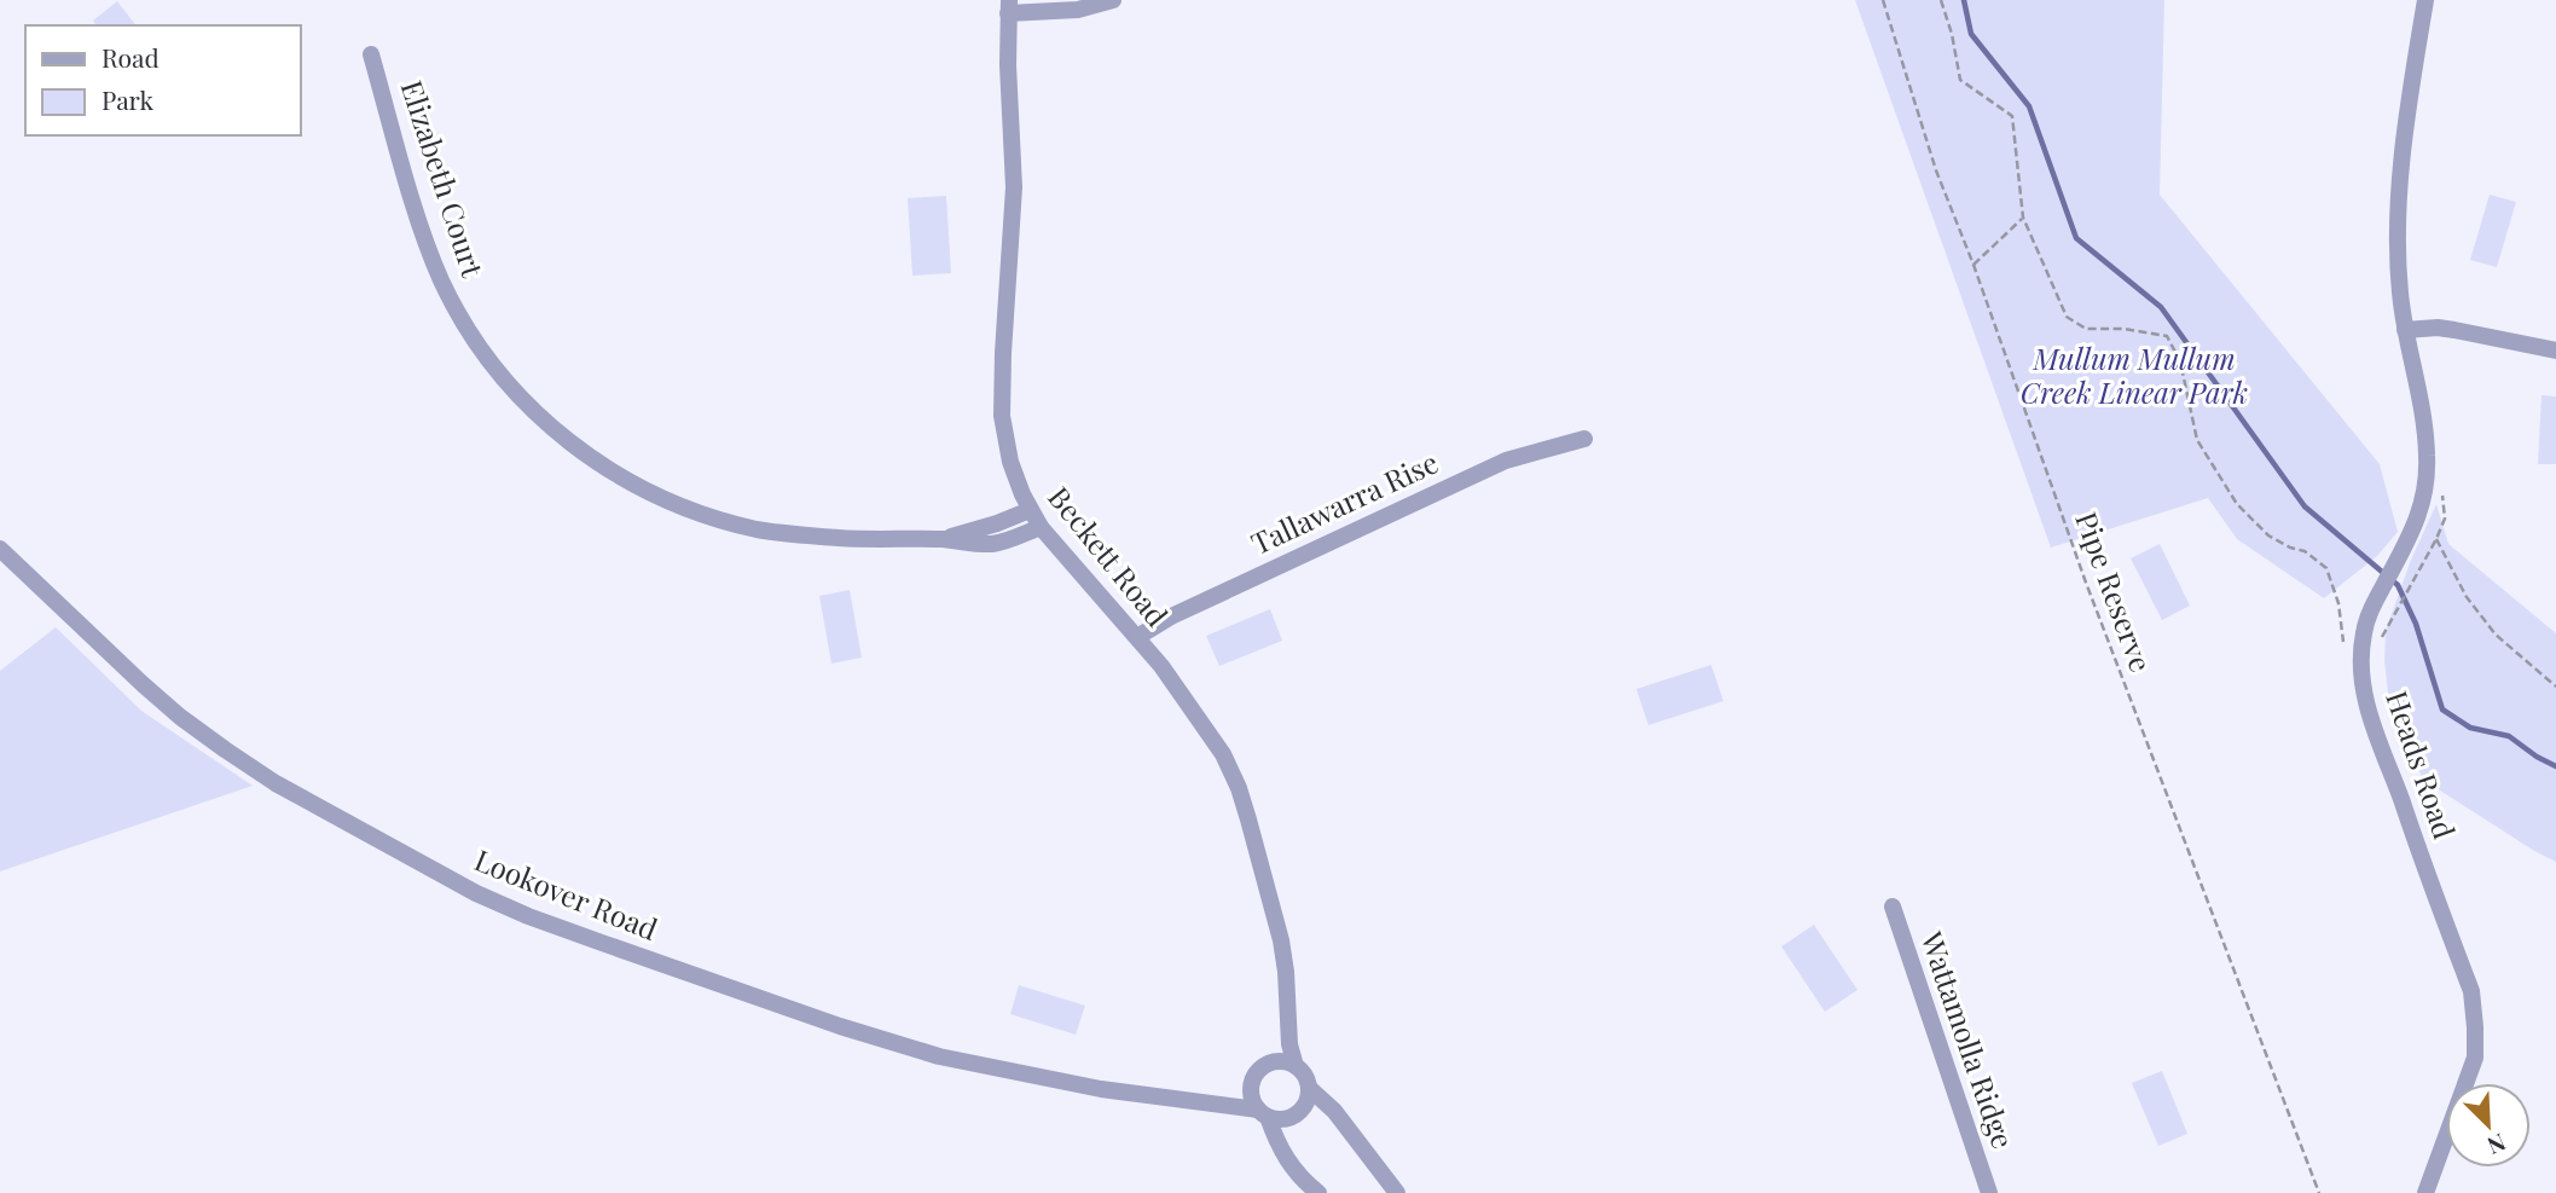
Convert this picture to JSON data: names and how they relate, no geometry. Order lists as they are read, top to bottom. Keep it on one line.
{"streets":{"street":["Elizabeth Court","Tallawarra Rise","Beckett Road","Heads Road","Lookover Road","Wattamolla Ridge"],"path":["Pipe Reserve"]},"crossings":[["Elizabeth Court","Beckett Road"],["Tallawarra Rise","Beckett Road"],["Beckett Road","Lookover Road"]],"parks":["Mullum Mullum Creek Linear Park"],"legend":["Road","Park"],"north":"bottom right"}
